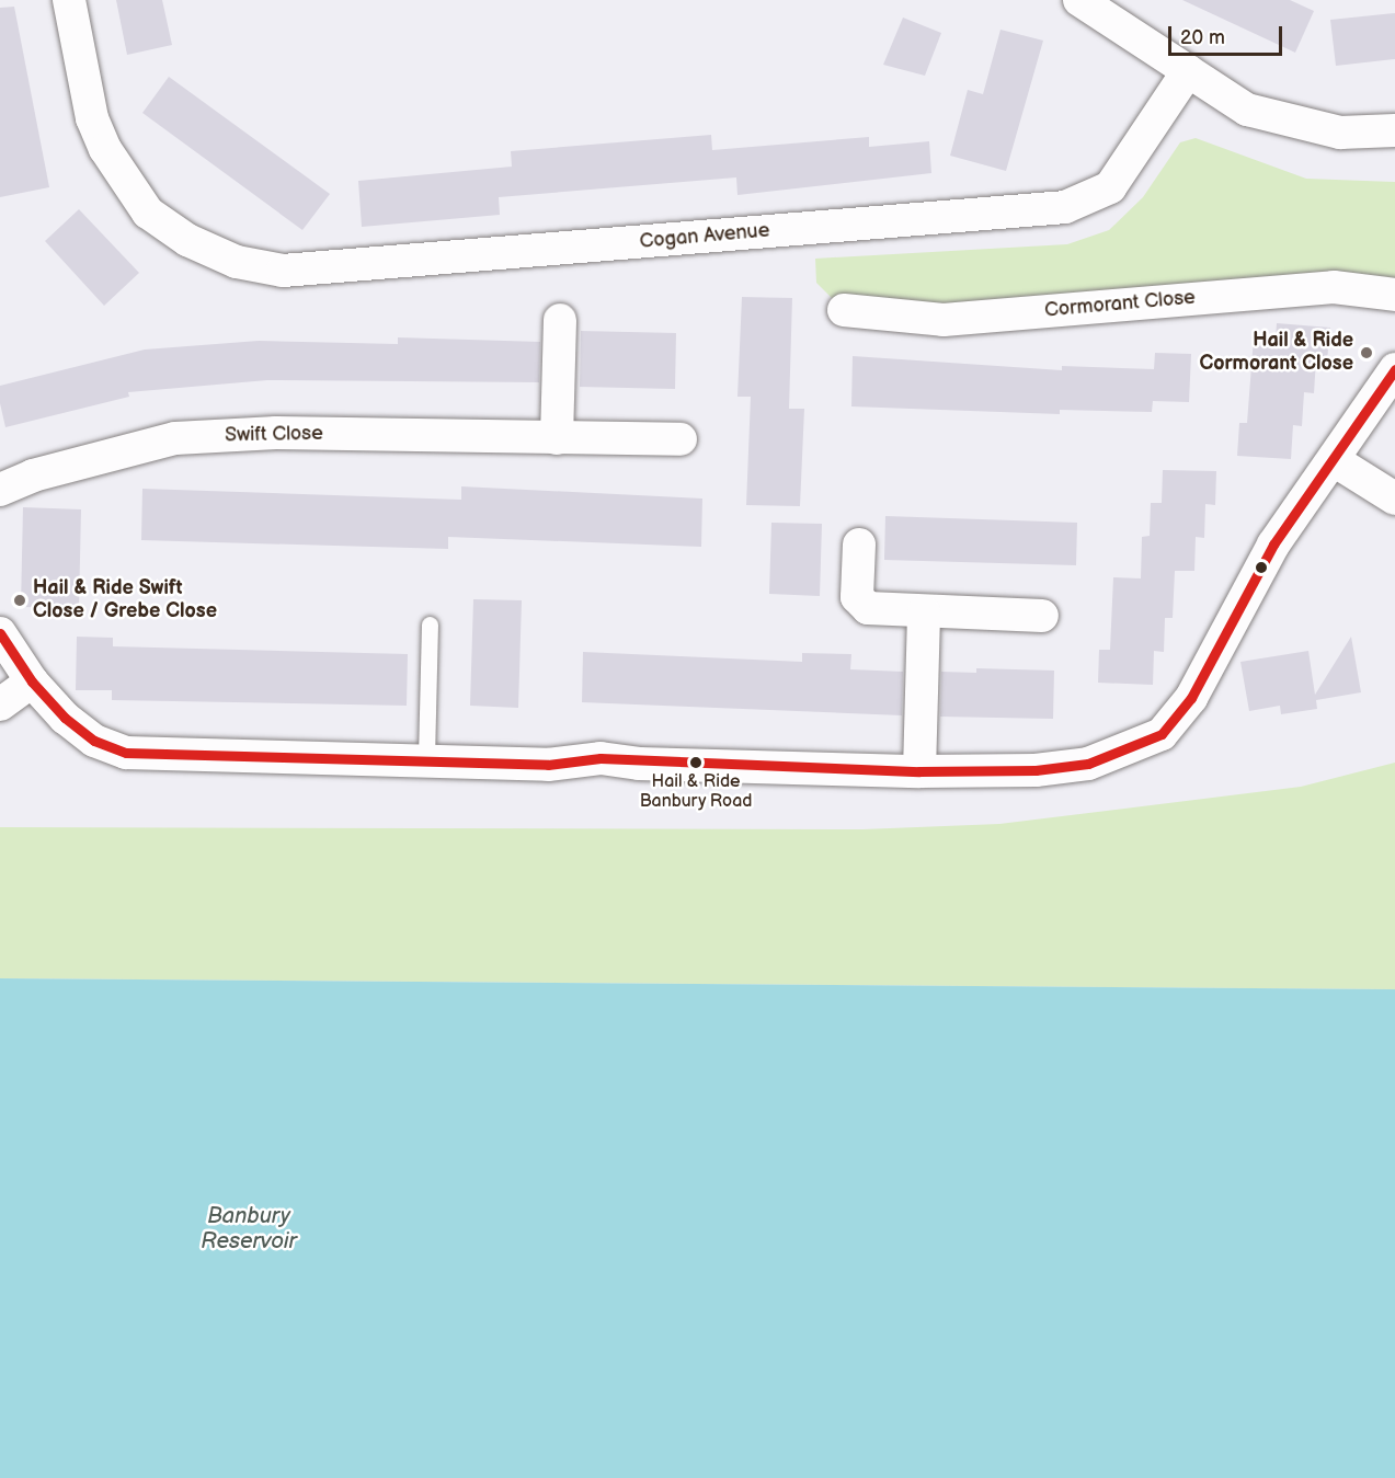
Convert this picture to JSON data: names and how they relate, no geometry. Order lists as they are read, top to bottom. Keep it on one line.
{"streets":{"street":["Cogan Avenue","Cormorant Close","Swift Close"]},"water":["Banbury Reservoir"],"places":["Hail & Ride Cormorant Close","Hail & Ride Swift Close / Grebe Close","Hail & Ride Banbury Road"],"scale_bar":"20 m"}
